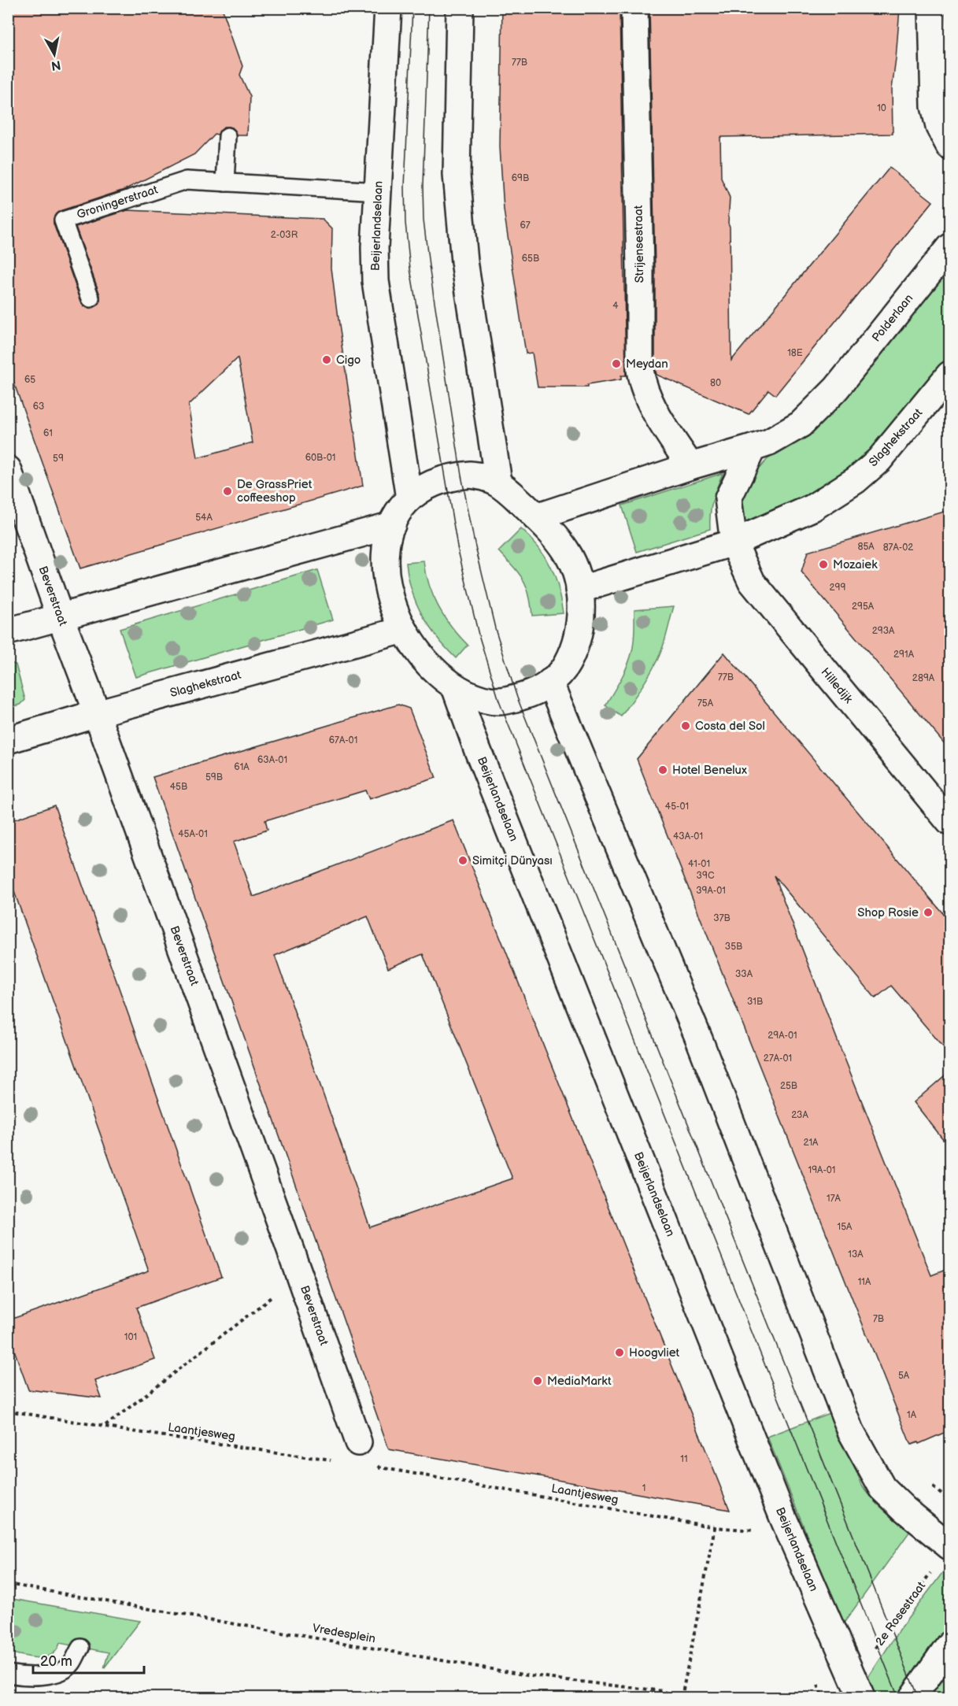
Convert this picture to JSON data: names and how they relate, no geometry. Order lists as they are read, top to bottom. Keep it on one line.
{"streets":{"street":["Beijerlandselaan","Strijensestraat","Polderlaan","Slaghekstraat","Beverstraat","Hilledijk"],"lane":["Groningerstraat"],"path":["Laantjesweg","2e Rosestraat","Vredesplein"]},"crossings":[["Groningerstraat","Beijerlandselaan"],["Beijerlandselaan","Laantjesweg"],["Beijerlandselaan","2e Rosestraat"],["Slaghekstraat","Beverstraat"],["Slaghekstraat","Hilledijk"]],"places":["Cigo","Meydan","De GrassPriet coffeeshop","Mozaiek","Costa del Sol","Hotel Benelux","Simitçi Dünyası","Shop Rosie","Hoogvliet","MediaMarkt"],"house_numbers":["77B","10","69B","67","2-03R","65B","4","18E","65","80","63","61","60B-01","59","54A","85A","87A-02","299","295A","293A","291A","77B","289A","75A","67A-01","63A-01","61A","59B","45B","45-01","45A-01","43A-01","41-01","39C","39A-01","37B","35B","33A","31B","29A-01","27A-01","25B","23A","21A","19A-01","17A","15A","13A","11A","7B","101","5A","1A","11","1"],"scale_bar":"20 m","north":"bottom"}
